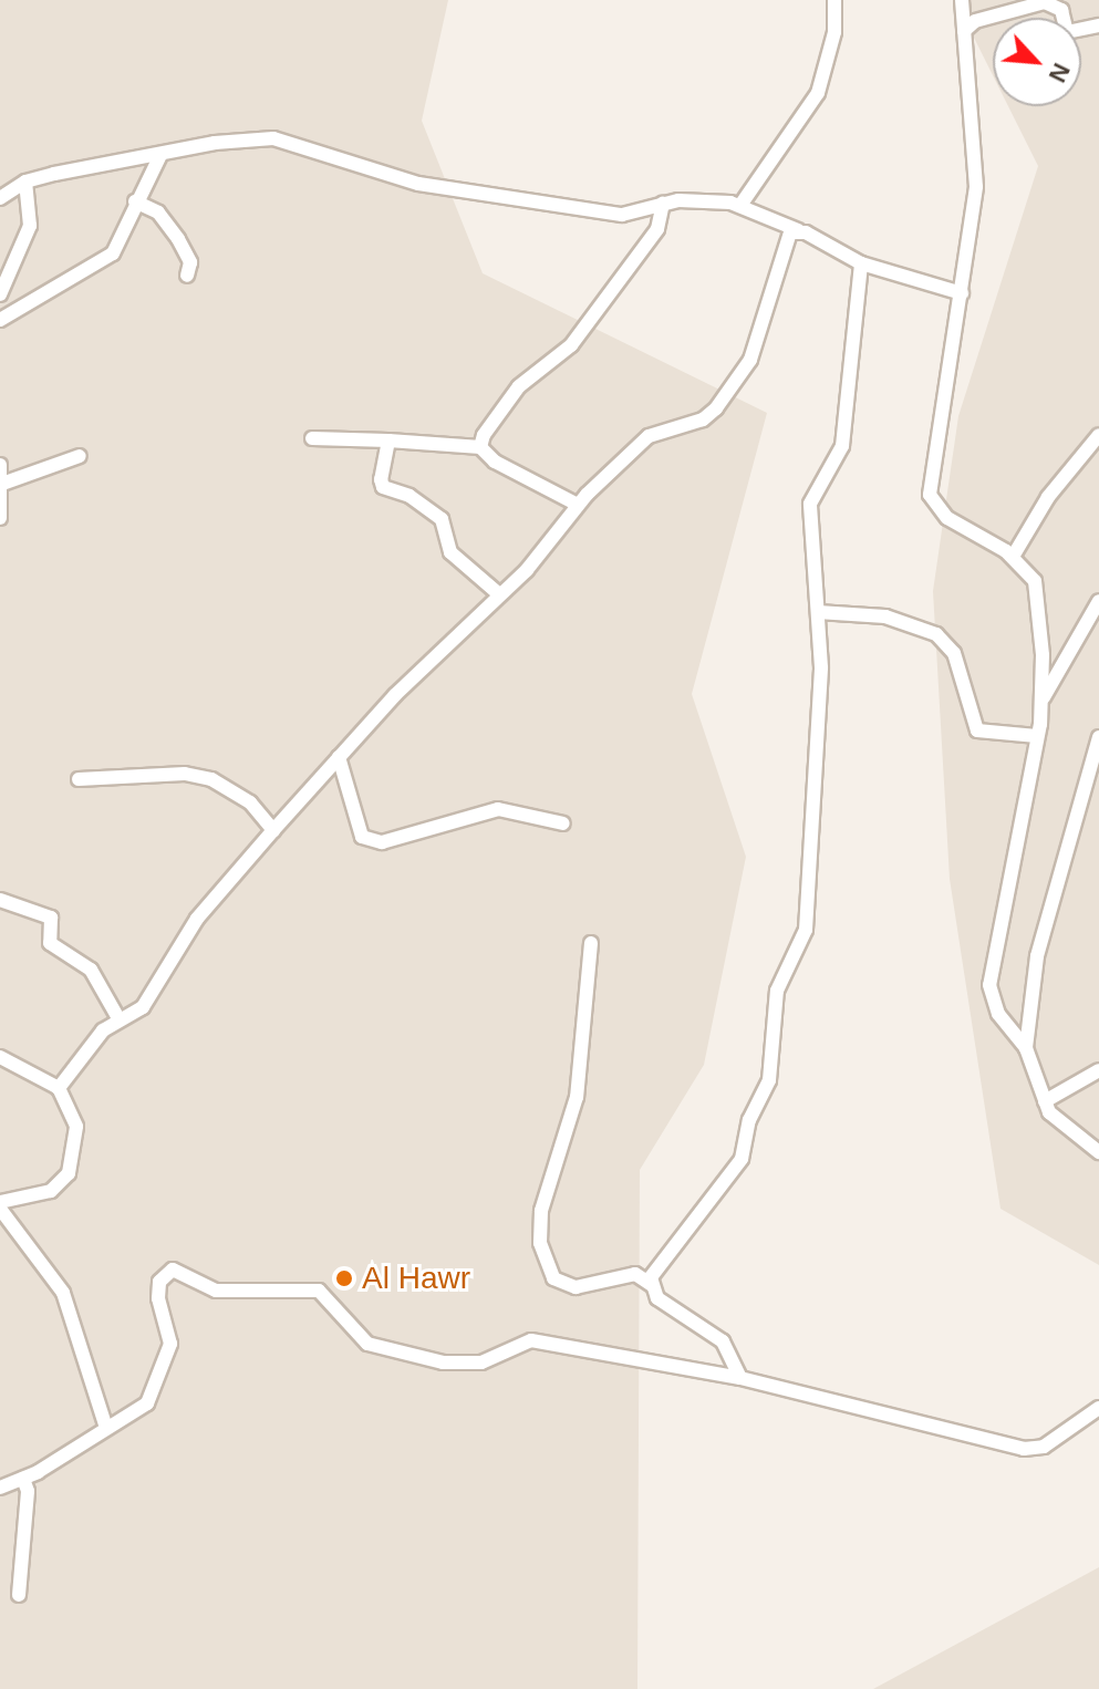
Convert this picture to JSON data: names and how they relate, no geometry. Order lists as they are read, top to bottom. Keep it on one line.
{"places":["Al Hawr"],"north":"bottom right"}
